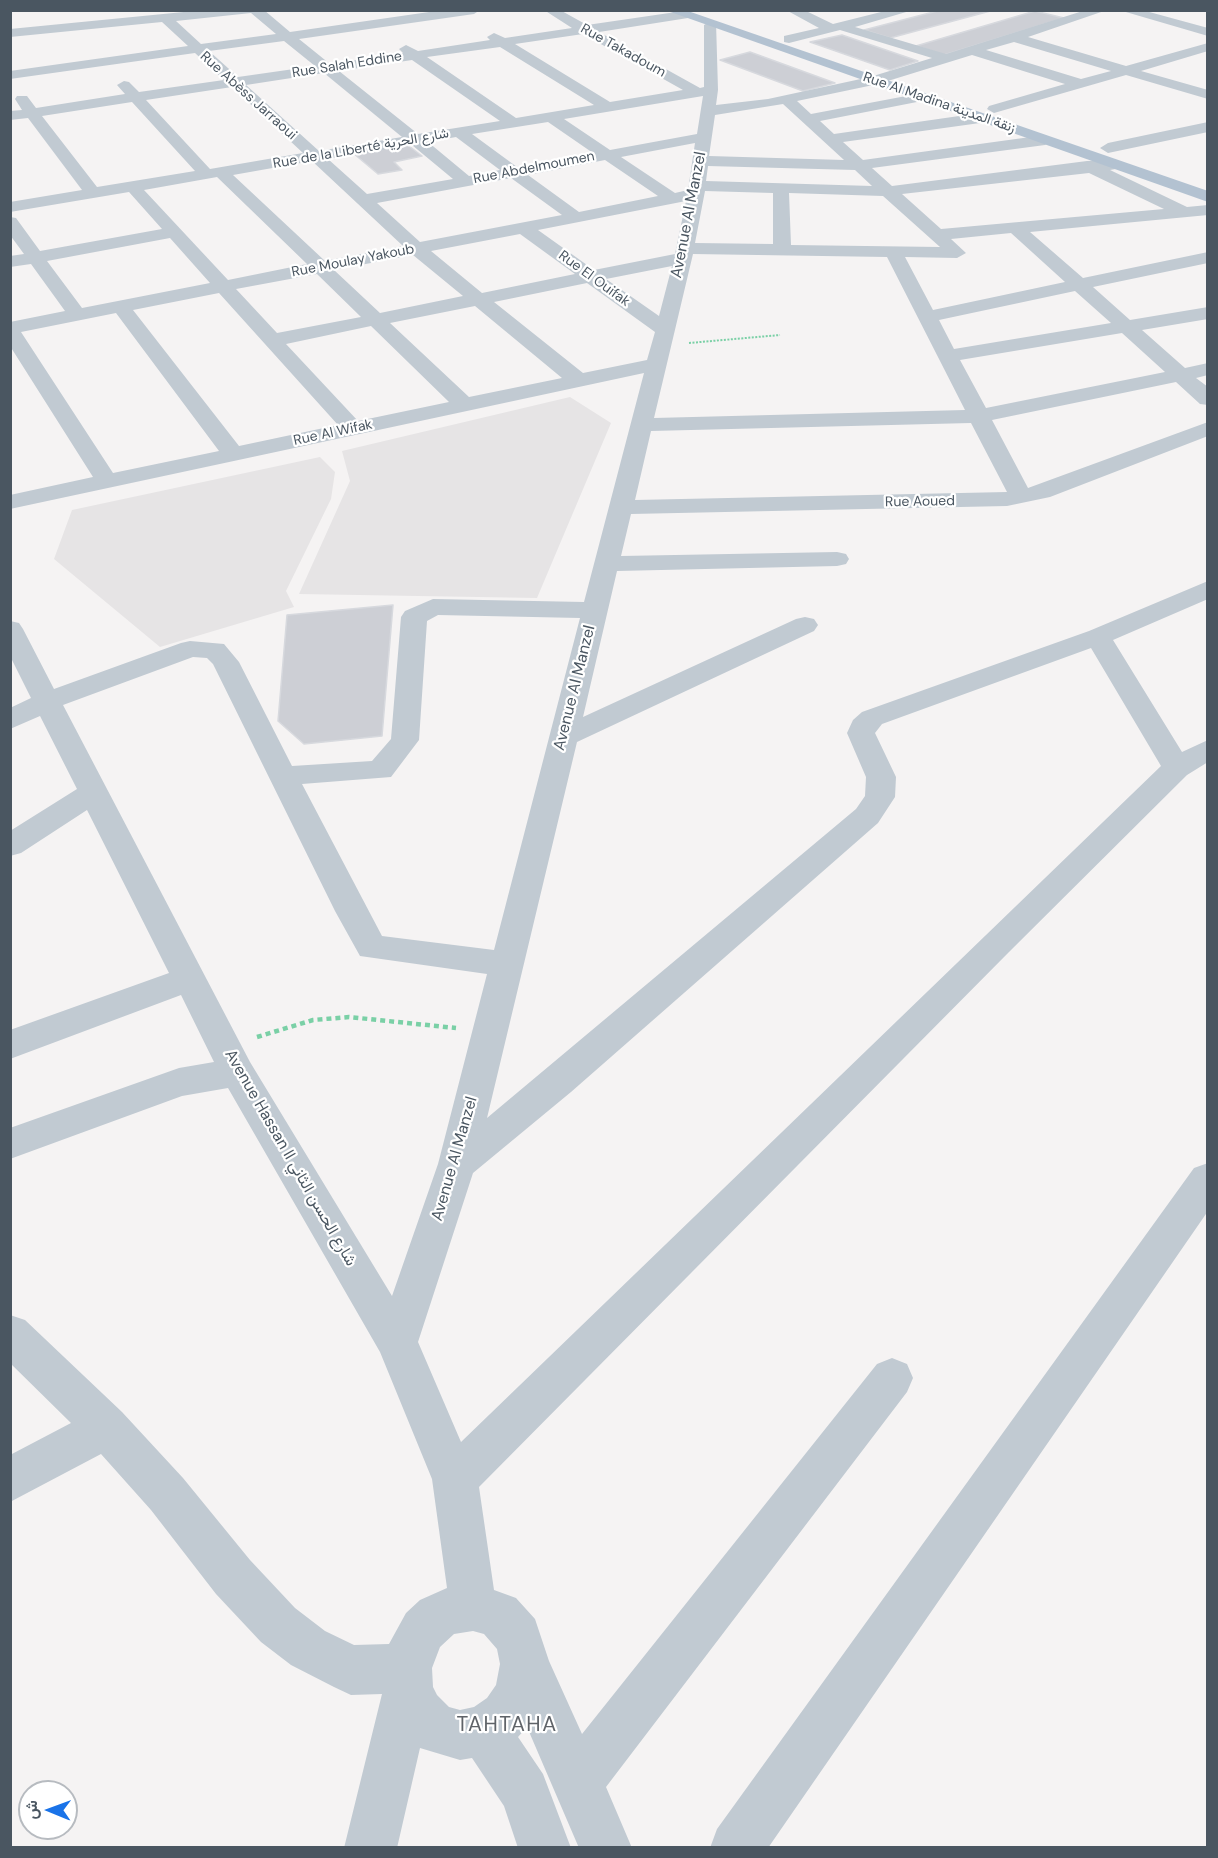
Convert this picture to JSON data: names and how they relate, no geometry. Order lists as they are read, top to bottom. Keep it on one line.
{"streets":{"main road":["Rue Al Madina زنقة المدينة"],"street":["Rue Takadoum","Rue Salah Eddine","Rue Abèss Jarraoui","Rue de la Liberté شارع الحرية","Rue Abdelmoumen","Avenue Al Manzel","Rue Moulay Yakoub","Rue El Ouifak","Rue Al Wifak","Rue Aoued","Avenue Hassan II شارع الحسن الثاني"]},"crossings":[["Rue Takadoum","Rue Salah Eddine"],["Rue Takadoum","Rue de la Liberté شارع الحرية"],["Rue Takadoum","Avenue Al Manzel"],["Rue Salah Eddine","Rue Abèss Jarraoui"],["Rue Salah Eddine","Rue Al Madina زنقة المدينة"],["Rue Abèss Jarraoui","Rue de la Liberté شارع الحرية"],["Rue Abèss Jarraoui","Rue Abdelmoumen"],["Rue Abèss Jarraoui","Rue Moulay Yakoub"],["Rue Abèss Jarraoui","Rue Al Wifak"],["Rue Al Madina زنقة المدينة","Avenue Al Manzel"],["Rue de la Liberté شارع الحرية","Avenue Al Manzel"],["Rue Abdelmoumen","Avenue Al Manzel"],["Avenue Al Manzel","Rue Moulay Yakoub"],["Avenue Al Manzel","Rue El Ouifak"],["Avenue Al Manzel","Rue Al Wifak"],["Avenue Al Manzel","Rue Aoued"],["Avenue Al Manzel","Avenue Hassan II شارع الحسن الثاني"],["Rue Moulay Yakoub","Rue El Ouifak"],["Rue El Ouifak","Rue Al Wifak"]],"districts":["TAHTAHA"],"north":"left"}
